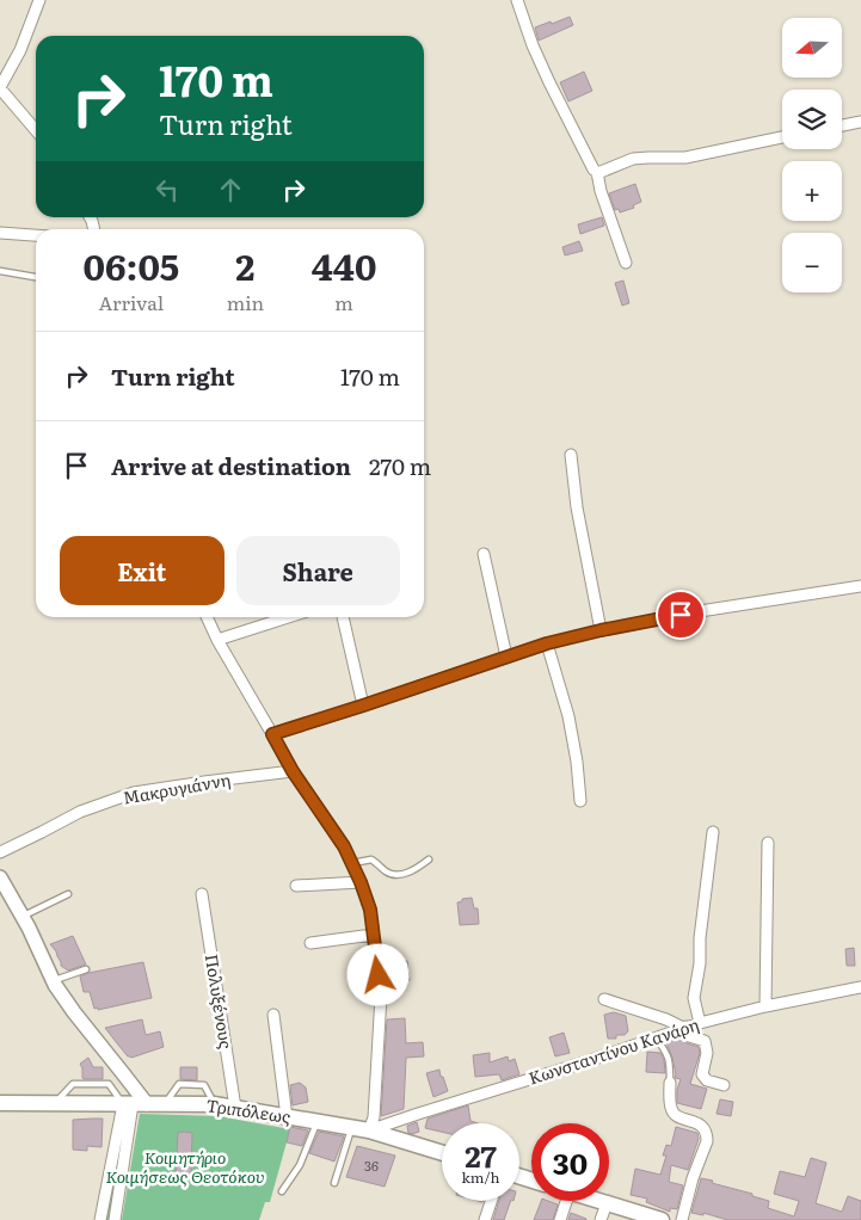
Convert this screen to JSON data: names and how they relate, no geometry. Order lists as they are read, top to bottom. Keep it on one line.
{"streets":{"main road":["Τριπόλεως"],"street":["Μακρυγιάννη","Πολυξένους","Κωνσταντίνου Κανάρη"]},"crossings":[["Πολυξένους","Τριπόλεως"],["Κωνσταντίνου Κανάρη","Τριπόλεως"]],"parks":["Κοιμητήριο Κοιμήσεως Θεοτόκου"],"house_numbers":["36"],"north":"left","page":{"map_buttons":["+","−"],"turn":["170 m","Turn right"],"eta":["06:05","Arrival","2","min","440","m"],"list":[{"name":"Turn right","value":"170 m"},{"name":"Arrive at destination","value":"270 m"}],"buttons":["Exit","Share"],"speed":"27 km/h","limit":"30"}}
